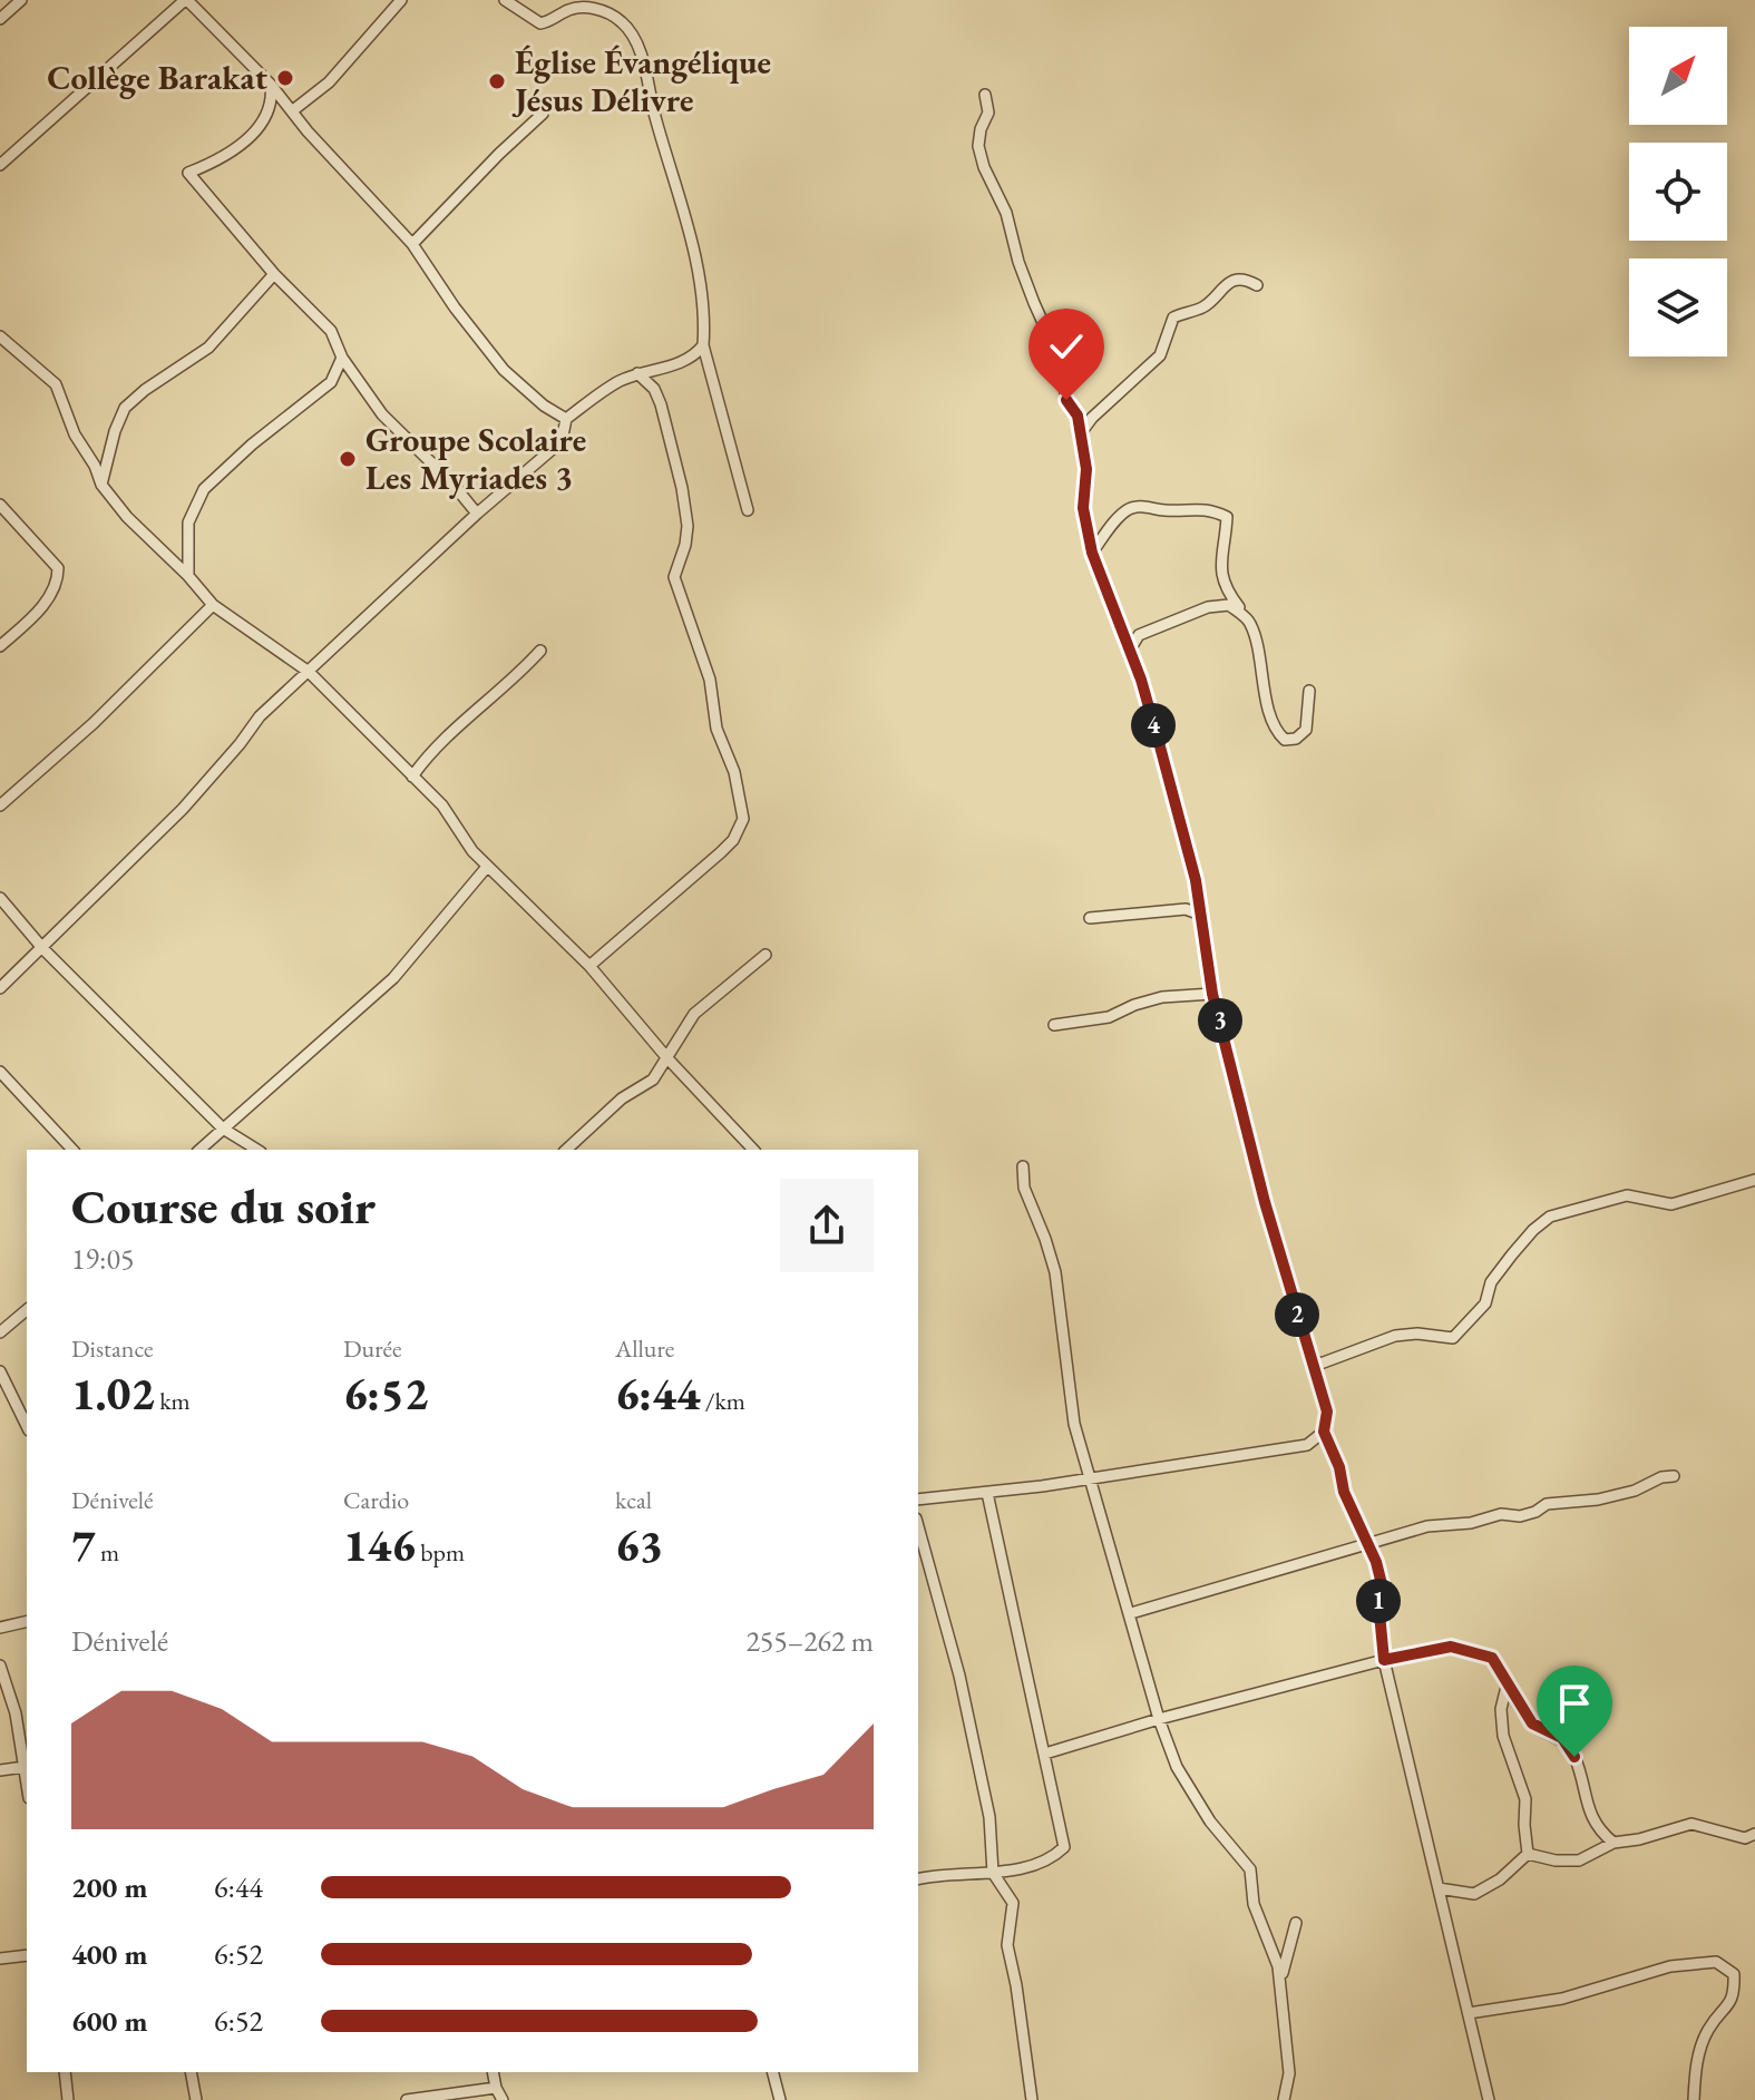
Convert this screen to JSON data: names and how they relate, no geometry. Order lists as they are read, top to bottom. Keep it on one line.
{"places":["Collège Barakat","Église Évangélique Jésus Délivre","Groupe Scolaire Les Myriades 3"],"north":"top right","page":{"pins":["4","3","2","1"],"heading":["Course du soir","19:05"],"stats":[["Distance","1.02 km"],["Durée","6:52"],["Allure","6:44 /km"],["Dénivelé","7 m"],["Cardio","146 bpm"],["kcal","63"]],"chart":["Dénivelé","255–262 m"],"list":[{"name":"200 m","note":"6:44"},{"name":"400 m","note":"6:52"},{"name":"600 m","note":"6:52"}]}}
